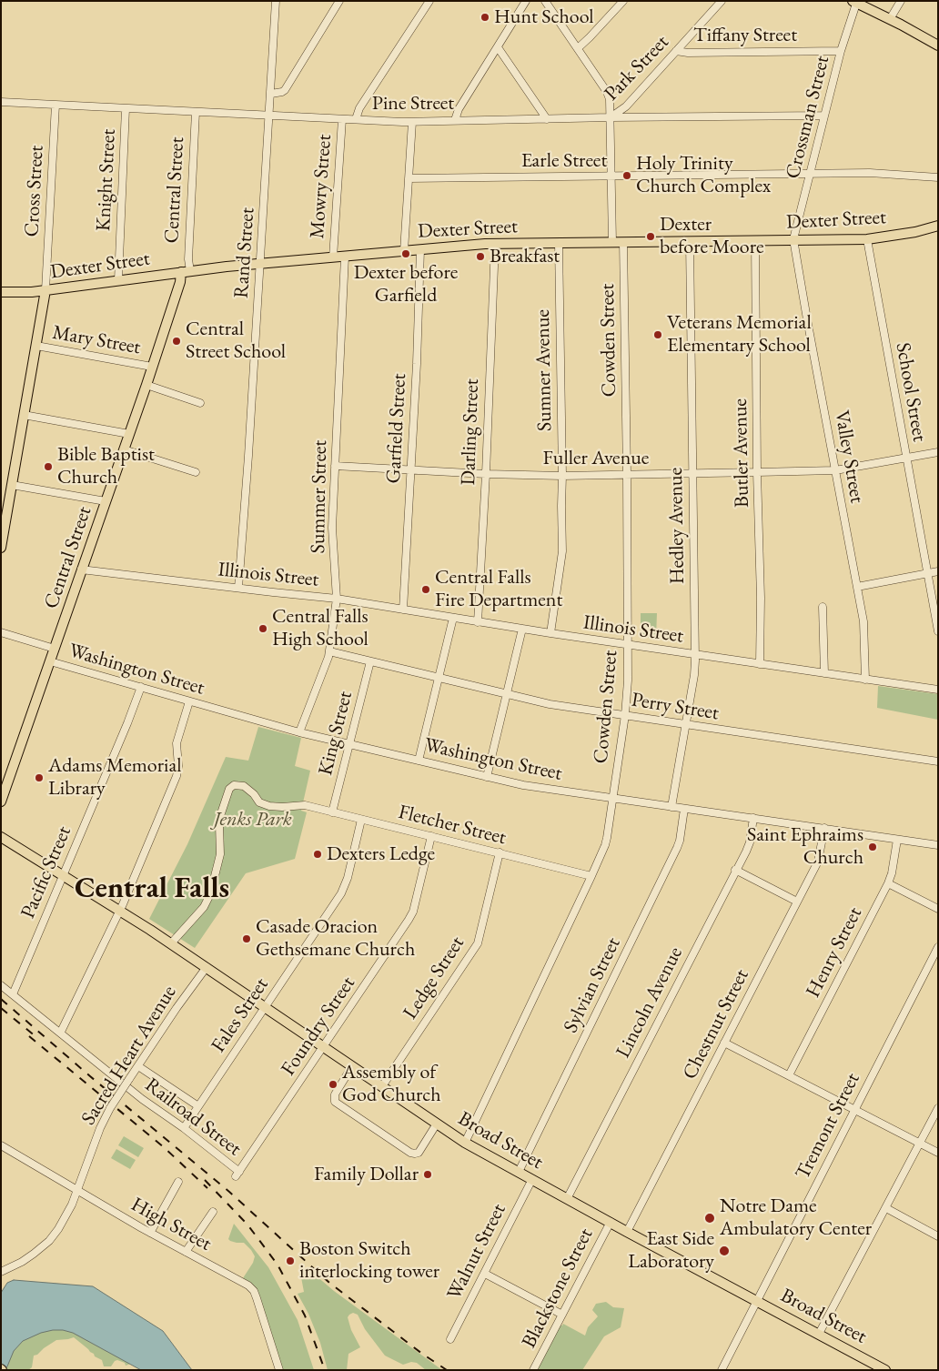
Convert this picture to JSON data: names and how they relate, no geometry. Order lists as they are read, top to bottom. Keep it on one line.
{"streets":{"main road":["Central Street","Cross Street","Dexter Street","Broad Street"],"street":["Tiffany Street","Park Street","Pine Street","Crossman Street","Earle Street","Knight Street","Mowry Street","Rand Street","Mary Street","Cowden Street","Sumner Avenue","School Street","Garfield Street","Darling Street","Butler Avenue","Valley Street","Fuller Avenue","Summer Street","Hedley Avenue","Illinois Street","Washington Street","Perry Street","King Street","Fletcher Street","Pacific Street","Henry Street","Ledge Street","Sylvian Street","Lincoln Avenue","Fales Street","Chestnut Street","Foundry Street","Sacred Heart Avenue","Railroad Street","Tremont Street","High Street","Walnut Street","Blackstone Street"]},"crossings":[["Tiffany Street","Park Street"],["Tiffany Street","Crossman Street"],["Park Street","Pine Street"],["Pine Street","Crossman Street"],["Pine Street","Knight Street"],["Pine Street","Mowry Street"],["Pine Street","Central Street"],["Pine Street","Cross Street"],["Pine Street","Rand Street"],["Crossman Street","Earle Street"],["Crossman Street","Dexter Street"],["Crossman Street","Valley Street"],["Knight Street","Dexter Street"],["Mowry Street","Dexter Street"],["Central Street","Dexter Street"],["Central Street","Mary Street"],["Central Street","Illinois Street"],["Central Street","Washington Street"],["Cross Street","Dexter Street"],["Cross Street","Mary Street"],["Dexter Street","Rand Street"],["Dexter Street","Cowden Street"],["Dexter Street","Sumner Avenue"],["Dexter Street","School Street"],["Dexter Street","Garfield Street"],["Dexter Street","Darling Street"],["Dexter Street","Butler Avenue"],["Dexter Street","Valley Street"],["Dexter Street","Summer Street"],["Dexter Street","Hedley Avenue"],["Rand Street","Illinois Street"],["Cowden Street","Fuller Avenue"],["Cowden Street","Illinois Street"],["Cowden Street","Washington Street"],["Cowden Street","Perry Street"],["Cowden Street","Fletcher Street"],["Cowden Street","Broad Street"],["Sumner Avenue","Fuller Avenue"],["Sumner Avenue","Illinois Street"],["School Street","Fuller Avenue"],["Garfield Street","Fuller Avenue"],["Garfield Street","Illinois Street"],["Darling Street","Fuller Avenue"],["Darling Street","Illinois Street"],["Butler Avenue","Fuller Avenue"],["Butler Avenue","Illinois Street"],["Valley Street","Fuller Avenue"],["Valley Street","Illinois Street"],["Fuller Avenue","Summer Street"],["Fuller Avenue","Hedley Avenue"],["Summer Street","Illinois Street"],["Summer Street","Washington Street"],["Summer Street","Perry Street"],["Hedley Avenue","Illinois Street"],["Hedley Avenue","Washington Street"],["Hedley Avenue","Perry Street"],["Washington Street","King Street"],["Washington Street","Pacific Street"],["Washington Street","Henry Street"],["Washington Street","Sylvian Street"],["Washington Street","Lincoln Avenue"],["Washington Street","Chestnut Street"],["Perry Street","King Street"],["King Street","Fletcher Street"],["Fletcher Street","Ledge Street"],["Fletcher Street","Fales Street"],["Fletcher Street","Foundry Street"],["Fletcher Street","Broad Street"],["Pacific Street","Railroad Street"],["Pacific Street","Broad Street"],["Ledge Street","Broad Street"],["Sylvian Street","Broad Street"],["Lincoln Avenue","Broad Street"],["Fales Street","Railroad Street"],["Fales Street","Broad Street"],["Chestnut Street","Broad Street"],["Foundry Street","Railroad Street"],["Foundry Street","Broad Street"],["Sacred Heart Avenue","Broad Street"],["Sacred Heart Avenue","High Street"],["Tremont Street","Broad Street"],["Broad Street","Walnut Street"],["Broad Street","Blackstone Street"]],"districts":["Central Falls"],"parks":["Jenks Park"],"places":["Hunt School","Holy Trinity Church Complex","Dexter before Moore","Dexter before Garfield","Breakfast","Veterans Memorial Elementary School","Central Street School","Bible Baptist Church","Central Falls Fire Department","Central Falls High School","Adams Memorial Library","Saint Ephraims Church","Dexters Ledge","Casade Oracion Gethsemane Church","Assembly of God Church","Family Dollar","Notre Dame Ambulatory Center","East Side Laboratory","Boston Switch interlocking tower"]}
